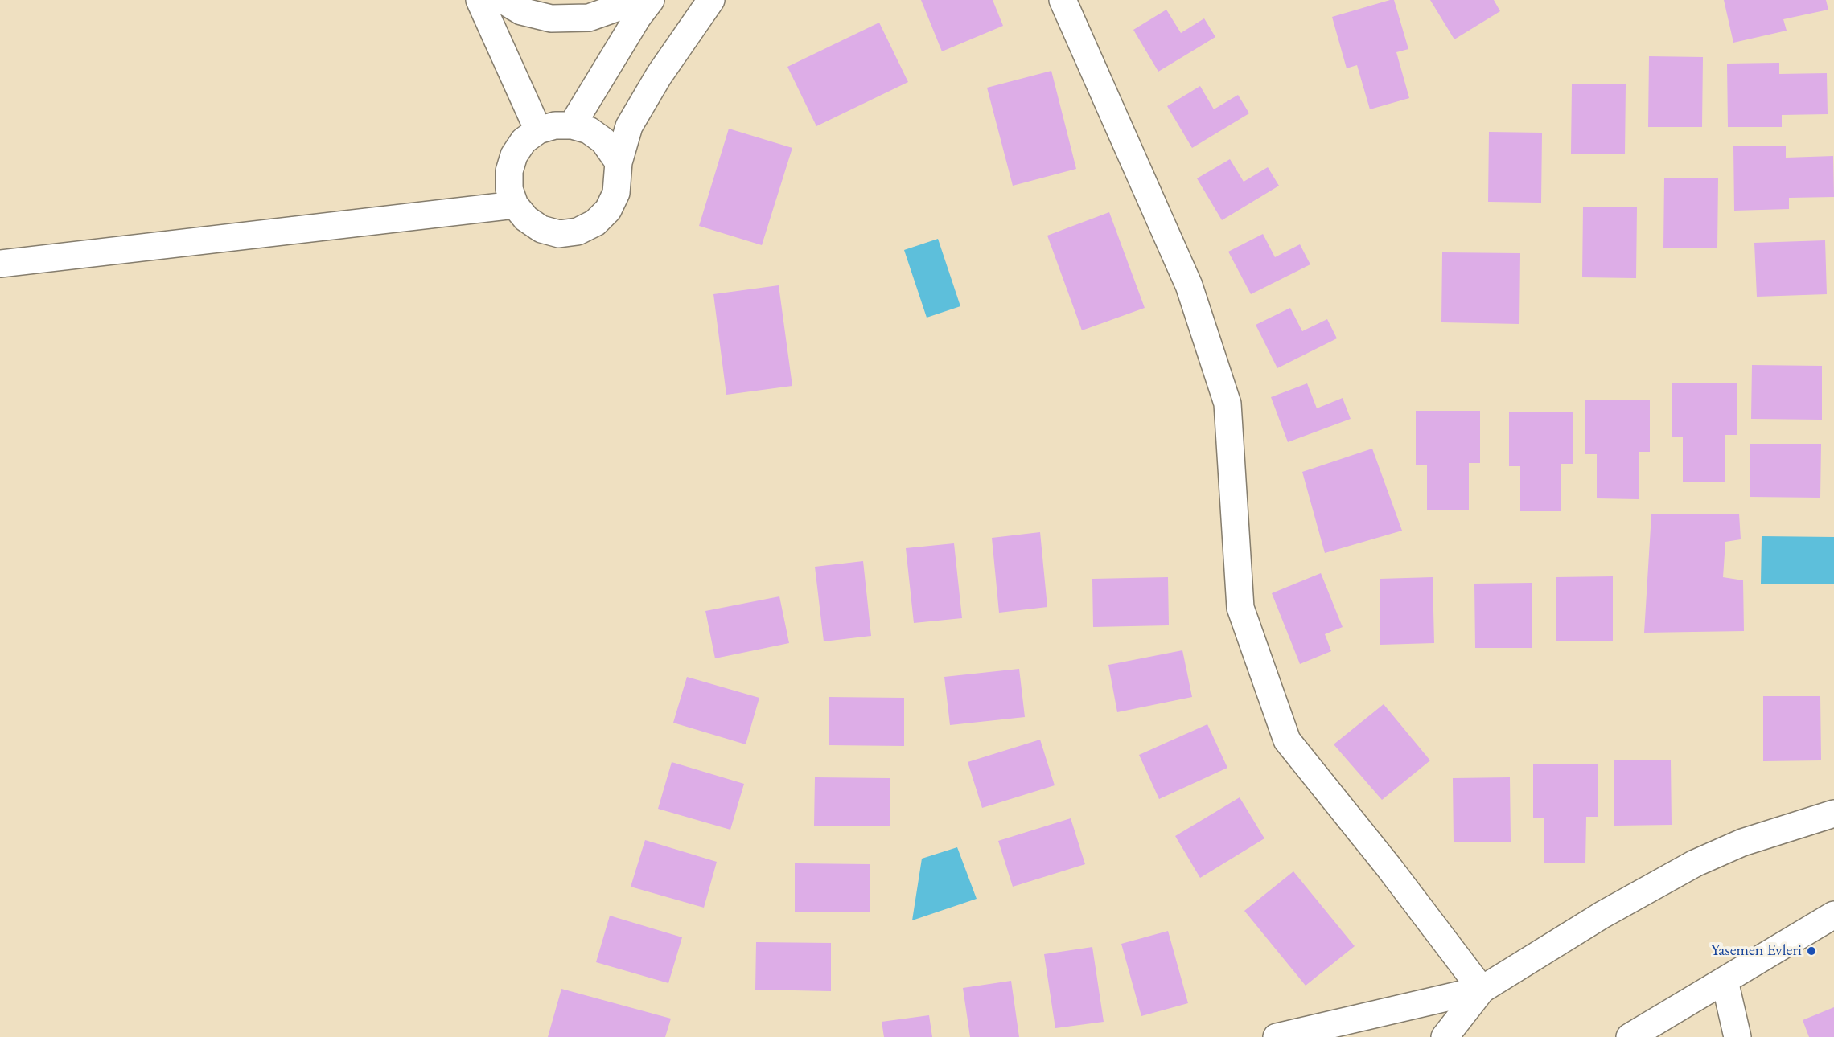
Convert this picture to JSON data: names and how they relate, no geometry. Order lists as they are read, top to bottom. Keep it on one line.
{"places":["Yasemen Evleri"]}
